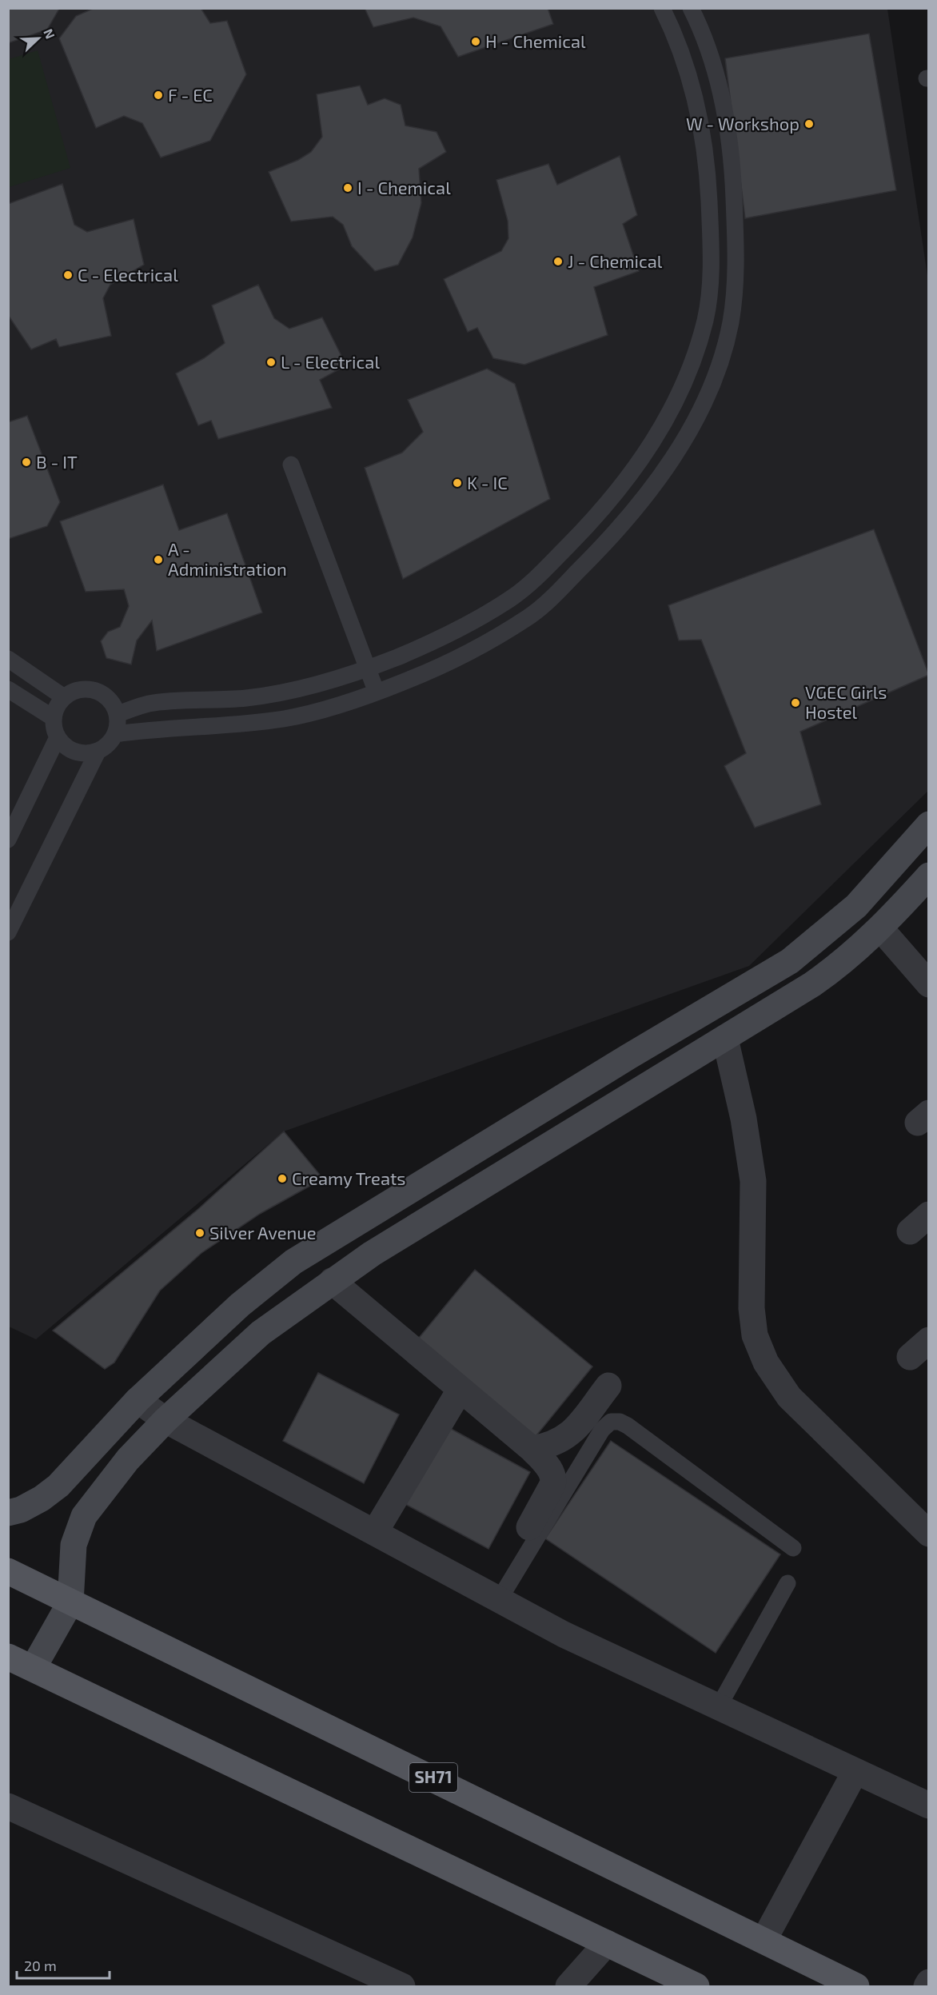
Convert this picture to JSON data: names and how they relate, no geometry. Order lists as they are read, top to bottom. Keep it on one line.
{"streets":{"main road":["SH71"]},"places":["H - Chemical","F - EC","W - Workshop","I - Chemical","J - Chemical","C - Electrical","L - Electrical","B - IT","K - IC","A - Administration","VGEC Girls Hostel","Creamy Treats","Silver Avenue"],"scale_bar":"20 m","north":"top right"}
